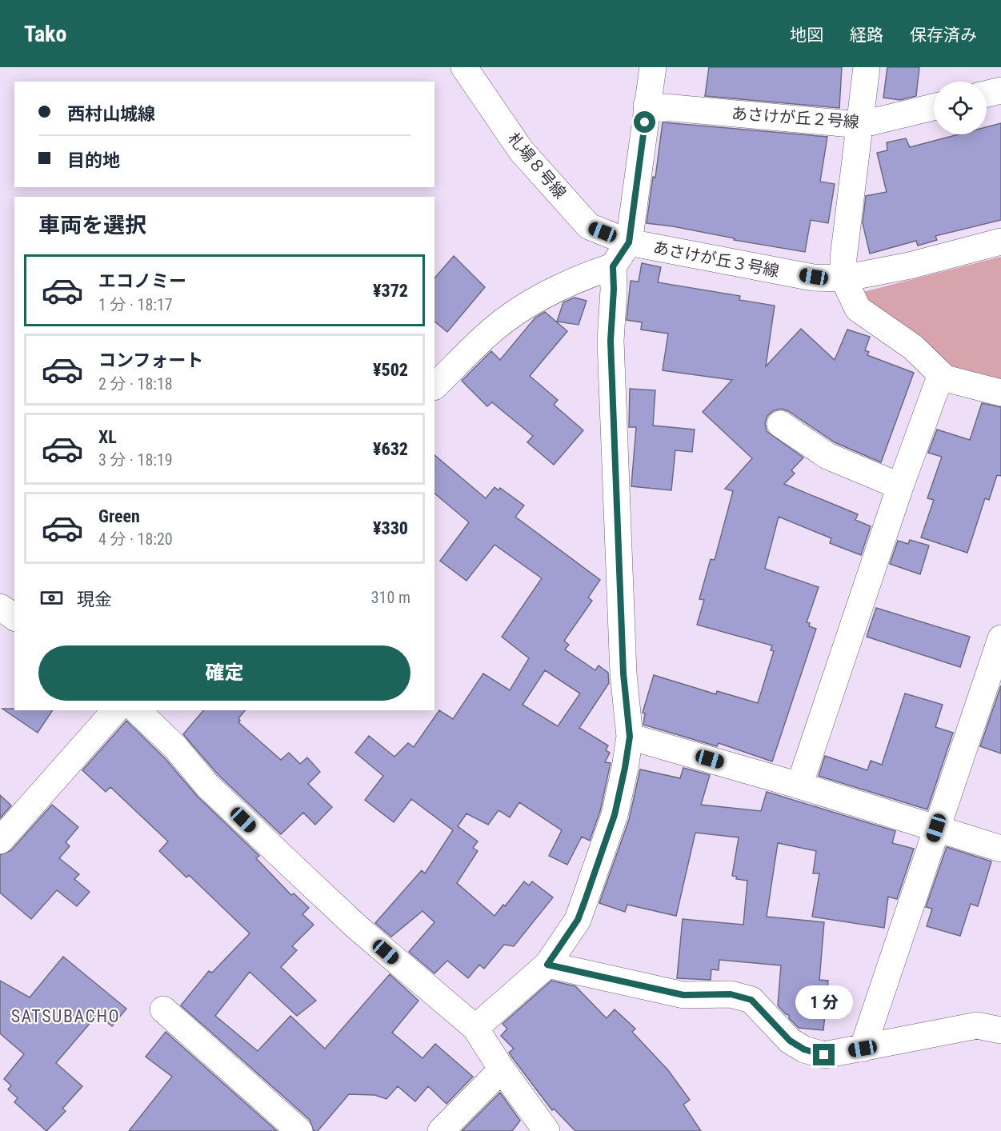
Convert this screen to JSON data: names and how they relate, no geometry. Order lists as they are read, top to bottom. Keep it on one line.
{"streets":{"street":["あさけが丘２号線","札場８号線","あさけが丘３号線"]},"crossings":[["札場８号線","あさけが丘３号線"]],"districts":["SATSUBACHO"],"page":{"header":"Tako","nav":["地図","経路","保存済み"],"banner":["西村山城線","目的地"],"heading":"車両を選択","list":[{"name":"エコノミー","note":"1 分 · 18:17","value":"¥372"},{"name":"コンフォート","note":"2 分 · 18:18","value":"¥502"},{"name":"XL","note":"3 分 · 18:19","value":"¥632"},{"name":"Green","note":"4 分 · 18:20","value":"¥330"}],"pay":["現金","310 m"],"buttons":"確定","bubble":"1 分"}}
